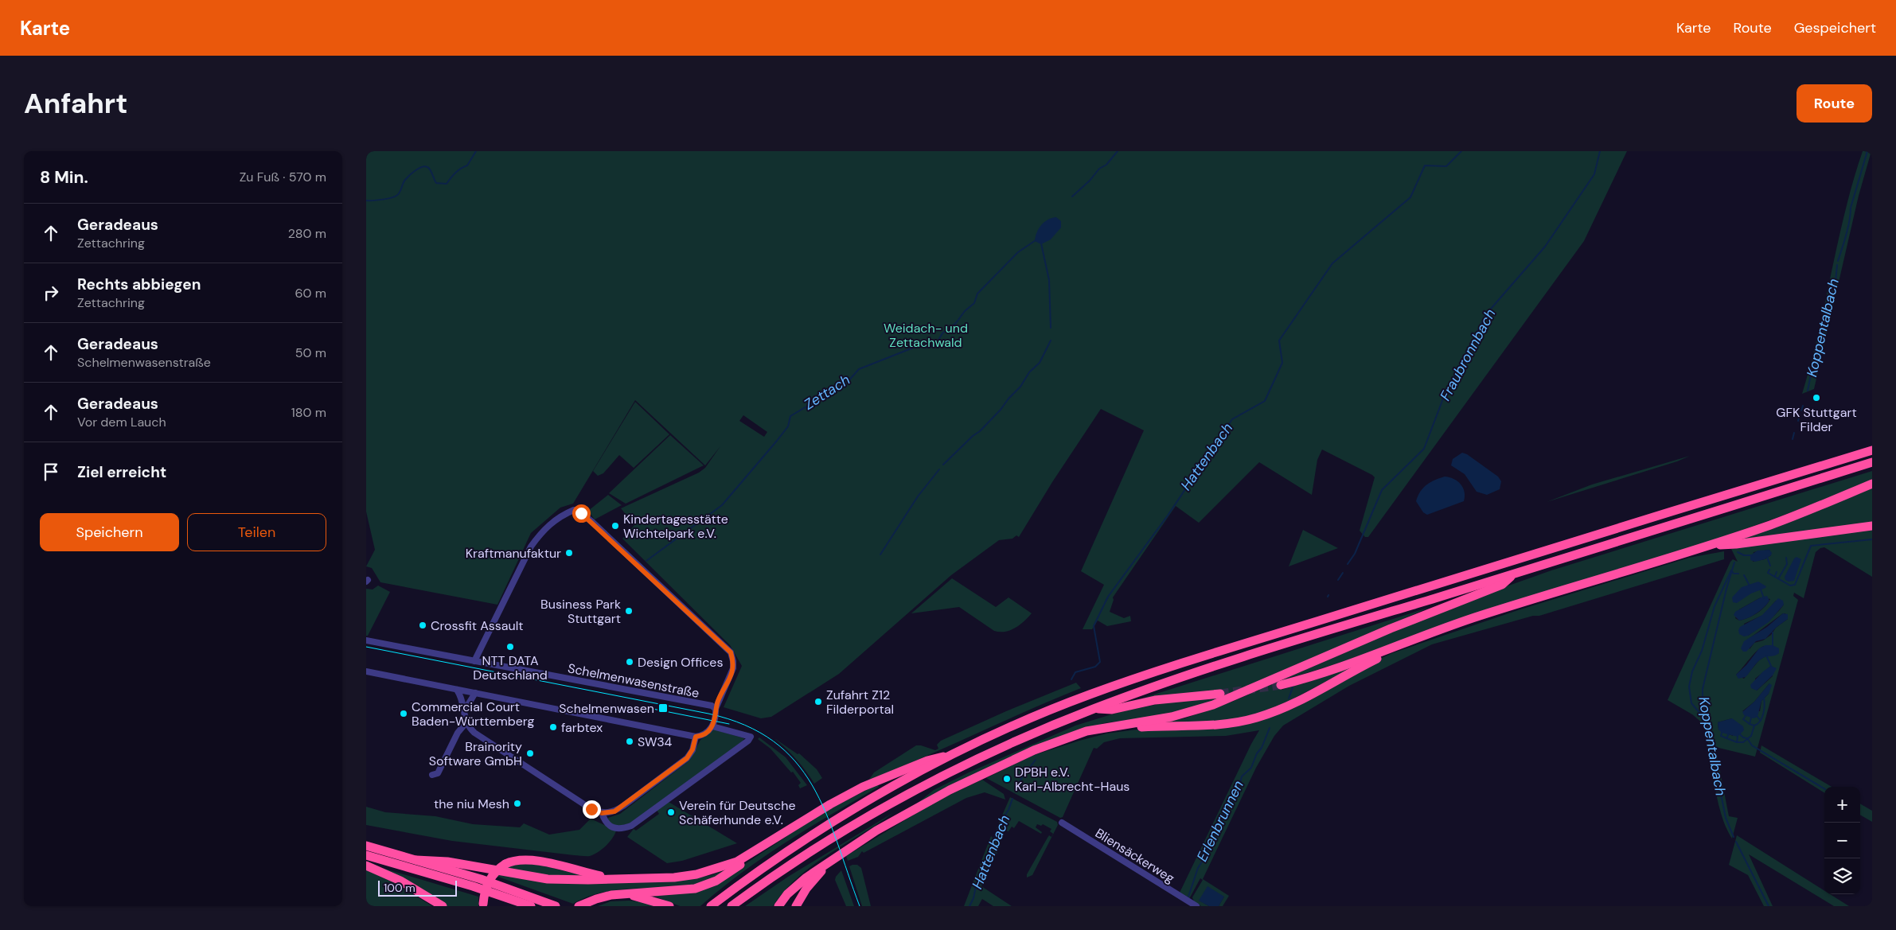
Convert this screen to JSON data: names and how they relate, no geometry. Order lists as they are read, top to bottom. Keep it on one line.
{"streets":{"street":["Schelmenwasenstraße","Bliensäckerweg"]},"water":["Koppentalbach","Fraubronnbach","Zettach","Hattenbach","Erlenbrunnen"],"parks":["Weidach- und Zettachwald"],"places":{"other":["GFK Stuttgart Filder","Kindertagesstätte Wichtelpark e.V.","Kraftmanufaktur","Business Park Stuttgart","Crossfit Assault","NTT DATA Deutschland","Design Offices","Zufahrt Z12 Filderportal","Commercial Court Baden-Württemberg","farbtex","SW34","Brainority Software GmbH","DPBH e.V. Karl-Albrecht-Haus","the niu Mesh","Verein für Deutsche Schäferhunde e.V."],"transit":["Schelmenwasen"]},"scale_bar":"100 m","page":{"header":"Karte","nav":["Karte","Route","Gespeichert"],"buttons":["Route",["Speichern","Teilen"]],"title":"Anfahrt","heading":["8 Min.","Zu Fuß · 570 m"],"list":[["Geradeaus","Zettachring","280 m"],["Rechts abbiegen","Zettachring","60 m"],["Geradeaus","Schelmenwasenstraße","50 m"],["Geradeaus","Vor dem Lauch","180 m"],"Ziel erreicht"],"map_buttons":["+","−"],"scale":"100 m"}}
